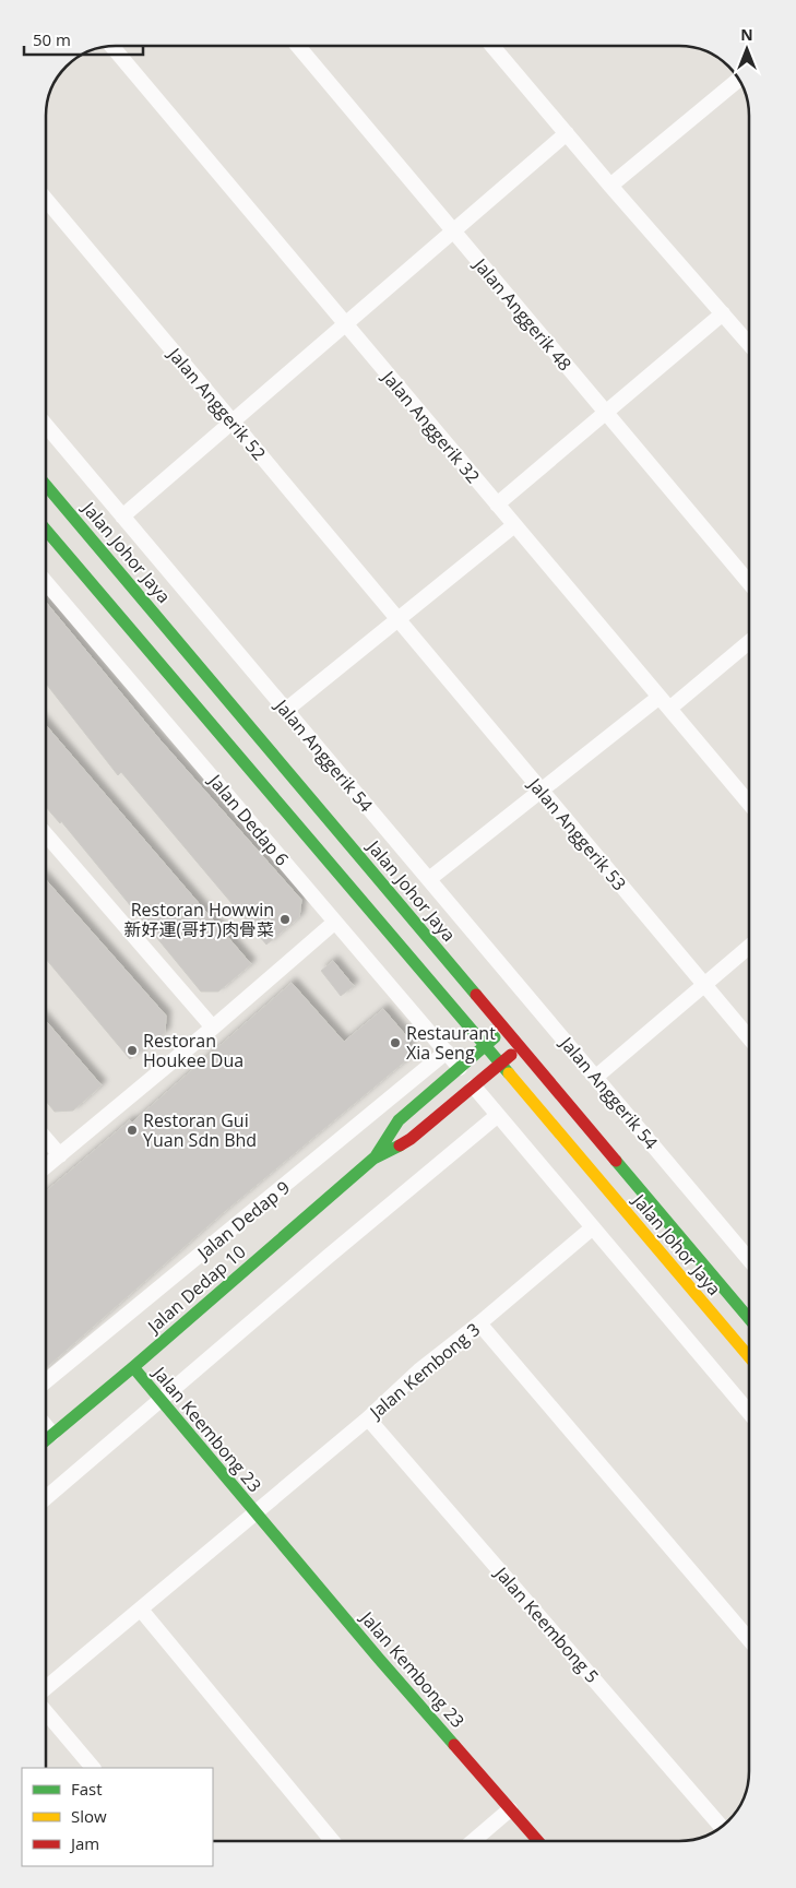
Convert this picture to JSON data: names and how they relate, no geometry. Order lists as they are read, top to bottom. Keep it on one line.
{"streets":{"main road":["Jalan Johor Jaya","Jalan Dedap 10","Jalan Keembong 23","Jalan Kembong 23"],"street":["Jalan Anggerik 48","Jalan Anggerik 52","Jalan Anggerik 32","Jalan Anggerik 54","Jalan Dedap 6","Jalan Anggerik 53","Jalan Dedap 9","Jalan Kembong 3","Jalan Keembong 5"]},"crossings":[["Jalan Anggerik 52","Jalan Anggerik 53"],["Jalan Johor Jaya","Jalan Dedap 10"],["Jalan Dedap 6","Jalan Dedap 9"],["Jalan Dedap 6","Jalan Dedap 10"],["Jalan Dedap 10","Jalan Keembong 23"],["Jalan Kembong 3","Jalan Keembong 23"],["Jalan Kembong 3","Jalan Keembong 5"],["Jalan Kembong 3","Jalan Kembong 23"],["Jalan Keembong 23","Jalan Kembong 23"]],"places":["Restoran Howwin 新好運(哥打)肉骨菜","Restaurant Xia Seng","Restoran Houkee Dua","Restoran Gui Yuan Sdn Bhd"],"legend":["Fast","Slow","Jam"],"scale_bar":"50 m","north":"top"}
